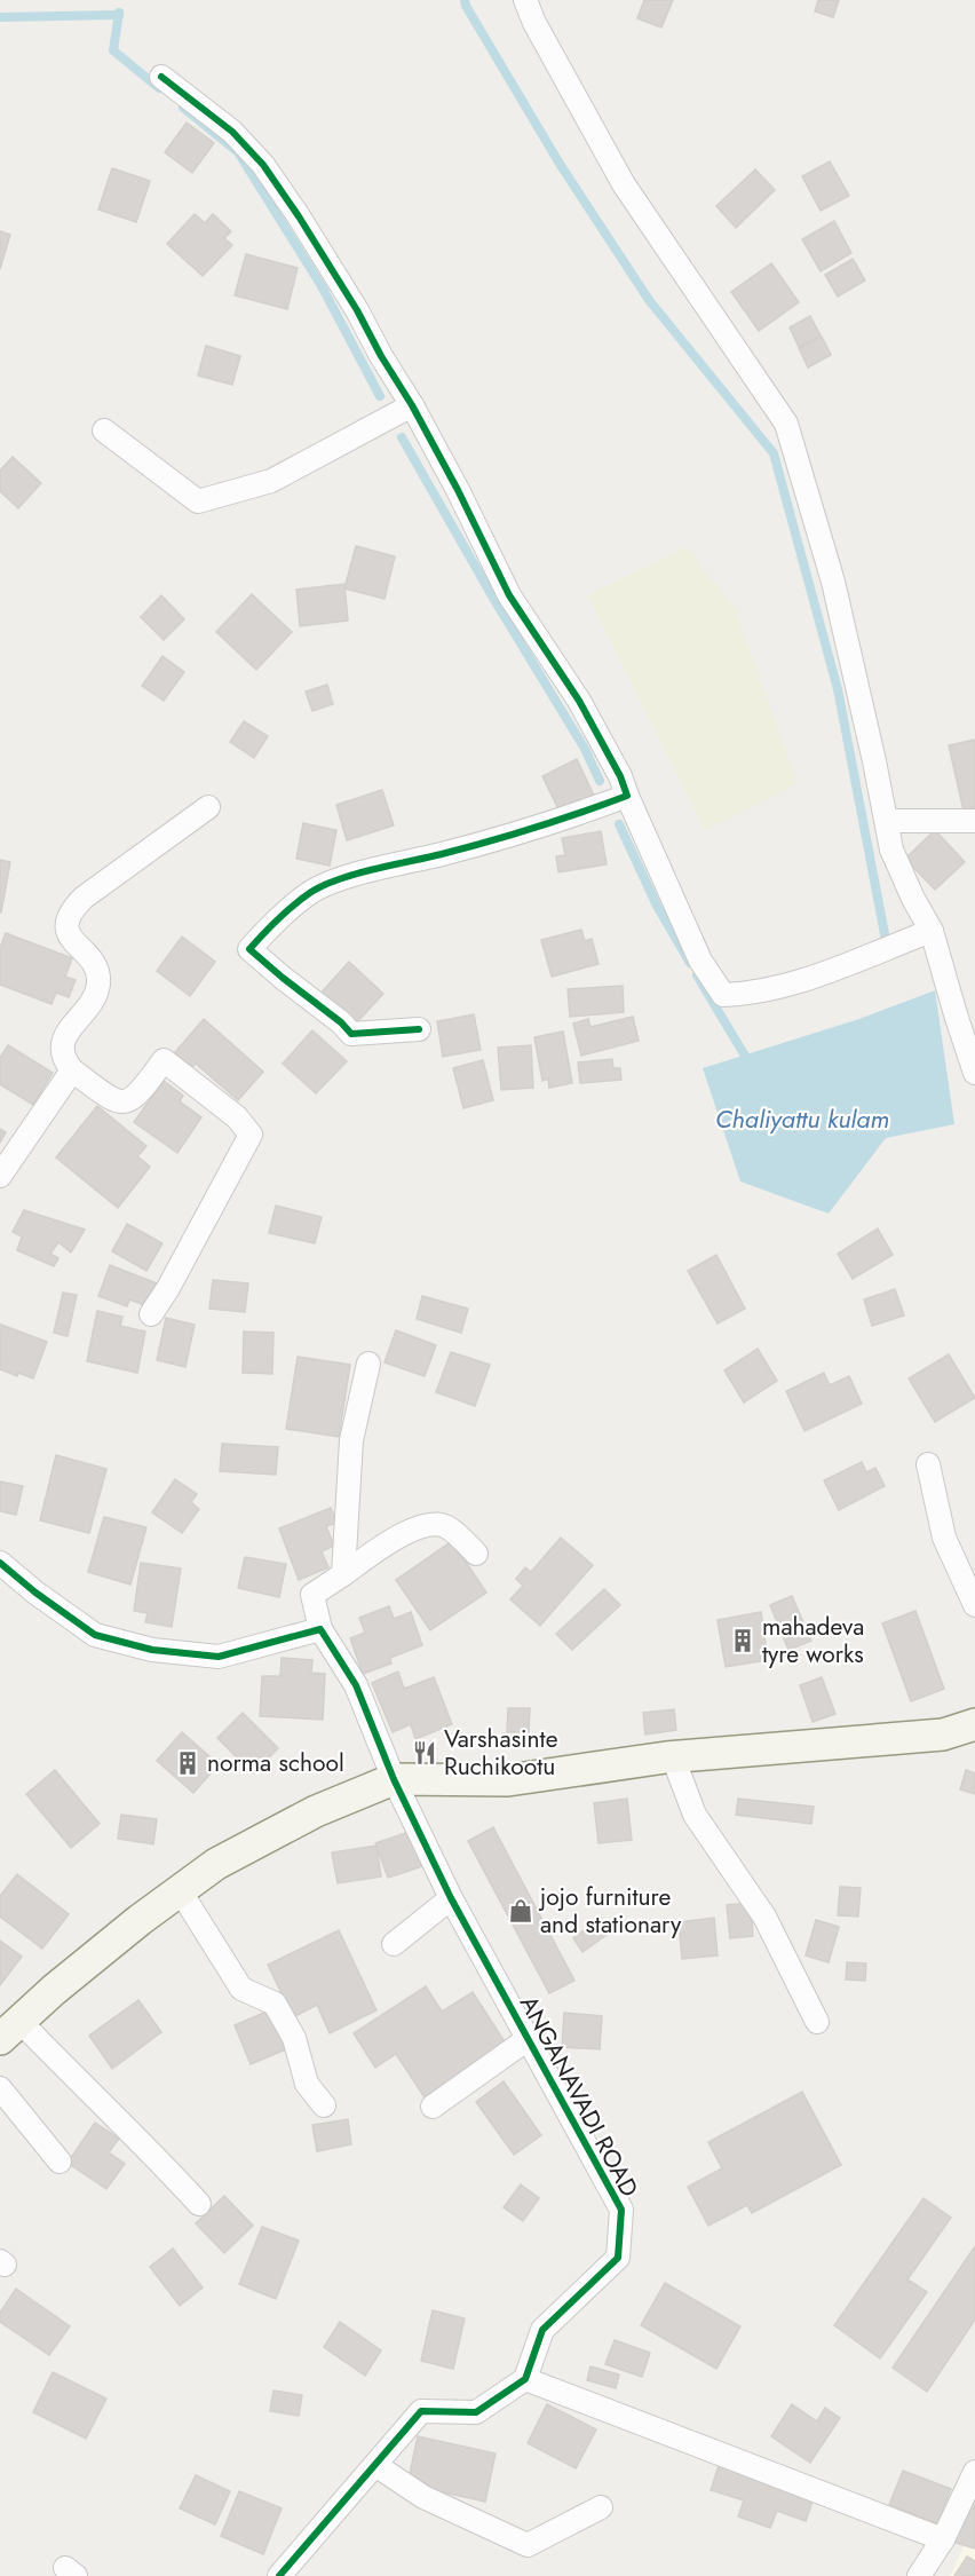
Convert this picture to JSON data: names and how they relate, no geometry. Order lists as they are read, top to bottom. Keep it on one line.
{"streets":{"street":["ANGANAVADI ROAD"]},"water":["Chaliyattu kulam"],"places":{"building":["mahadeva tyre works","norma school"],"restaurant":["Varshasinte Ruchikootu"],"shop":["jojo furniture and stationary"]}}
